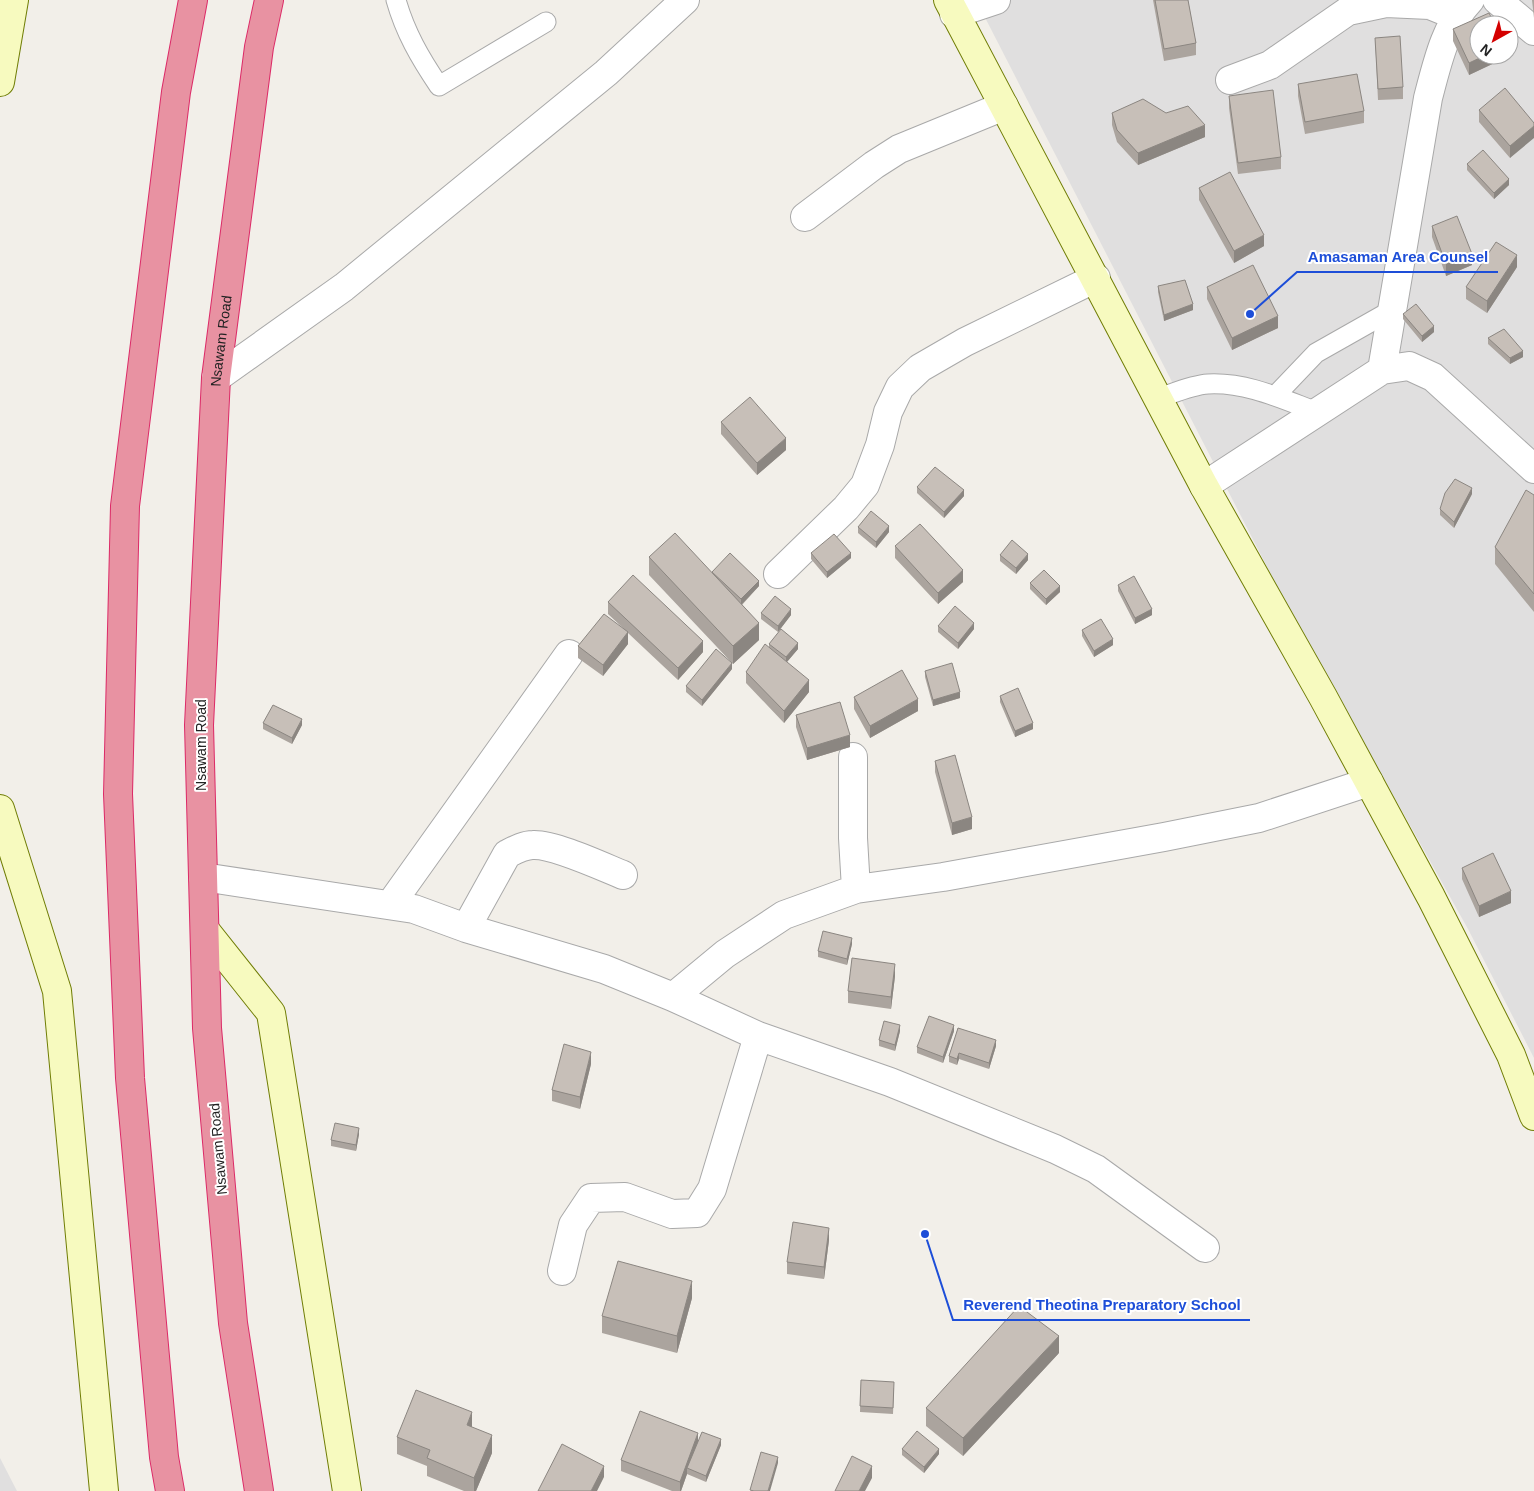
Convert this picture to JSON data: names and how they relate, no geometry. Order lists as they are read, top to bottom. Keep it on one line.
{"streets":{"highway":["Nsawam Road"]},"places":["Amasaman Area Counsel","Reverend Theotina Preparatory School"],"north":"bottom left"}
